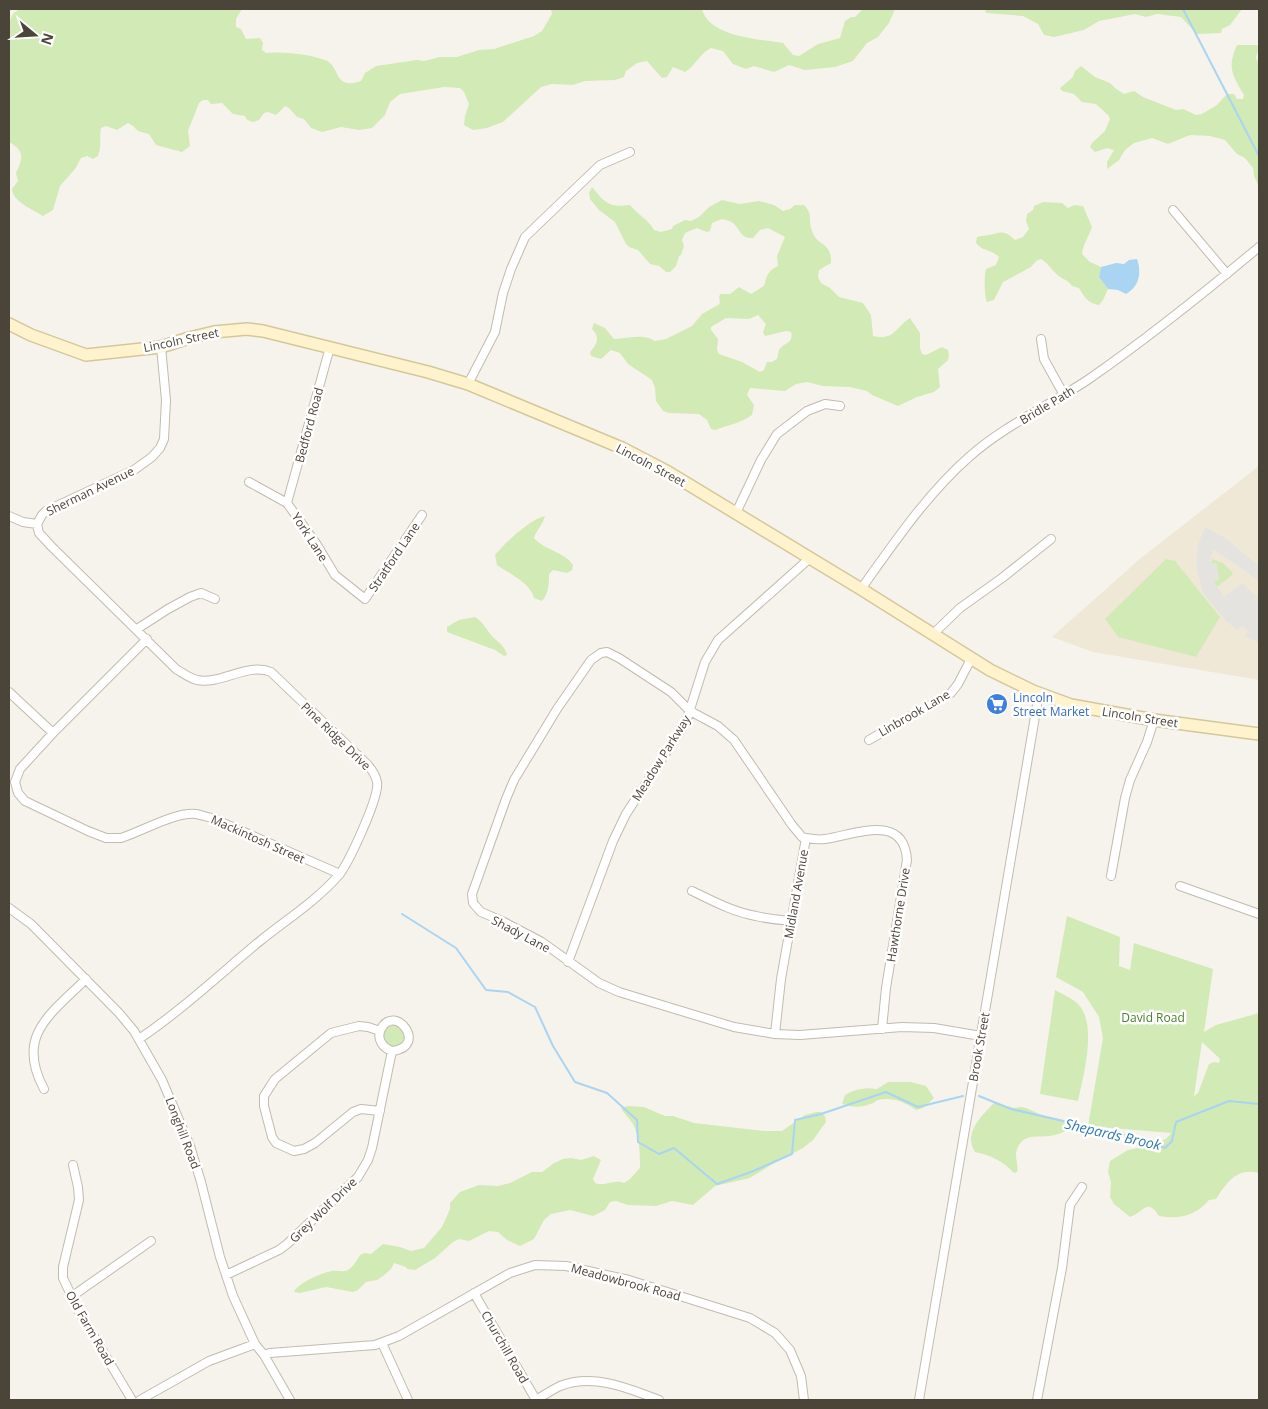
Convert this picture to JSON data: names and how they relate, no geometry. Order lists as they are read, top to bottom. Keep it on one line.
{"streets":{"main road":["Lincoln Street"],"street":["Bridle Path","Bedford Road","Sherman Avenue","York Lane","Stratford Lane","Linbrook Lane","Pine Ridge Drive","Meadow Parkway","Mackintosh Street","Midland Avenue","Hawthorne Drive","Shady Lane","Brook Street","Longhill Road","Grey Wolf Drive","Meadowbrook Road","Old Farm Road","Churchill Road"]},"crossings":[["Lincoln Street","Bridle Path"],["Lincoln Street","Bedford Road"],["Lincoln Street","Sherman Avenue"],["Lincoln Street","Linbrook Lane"],["Lincoln Street","Meadow Parkway"],["Lincoln Street","Brook Street"],["Bedford Road","York Lane"],["Sherman Avenue","Pine Ridge Drive"],["York Lane","Stratford Lane"],["Pine Ridge Drive","Mackintosh Street"],["Pine Ridge Drive","Longhill Road"],["Meadow Parkway","Midland Avenue"],["Meadow Parkway","Shady Lane"],["Midland Avenue","Hawthorne Drive"],["Midland Avenue","Shady Lane"],["Hawthorne Drive","Shady Lane"],["Shady Lane","Brook Street"],["Longhill Road","Grey Wolf Drive"],["Longhill Road","Meadowbrook Road"],["Meadowbrook Road","Churchill Road"]],"water":["Shepards Brook"],"parks":["David Road"],"places":{"supermarket":["Lincoln Street Market"]},"north":"right"}
